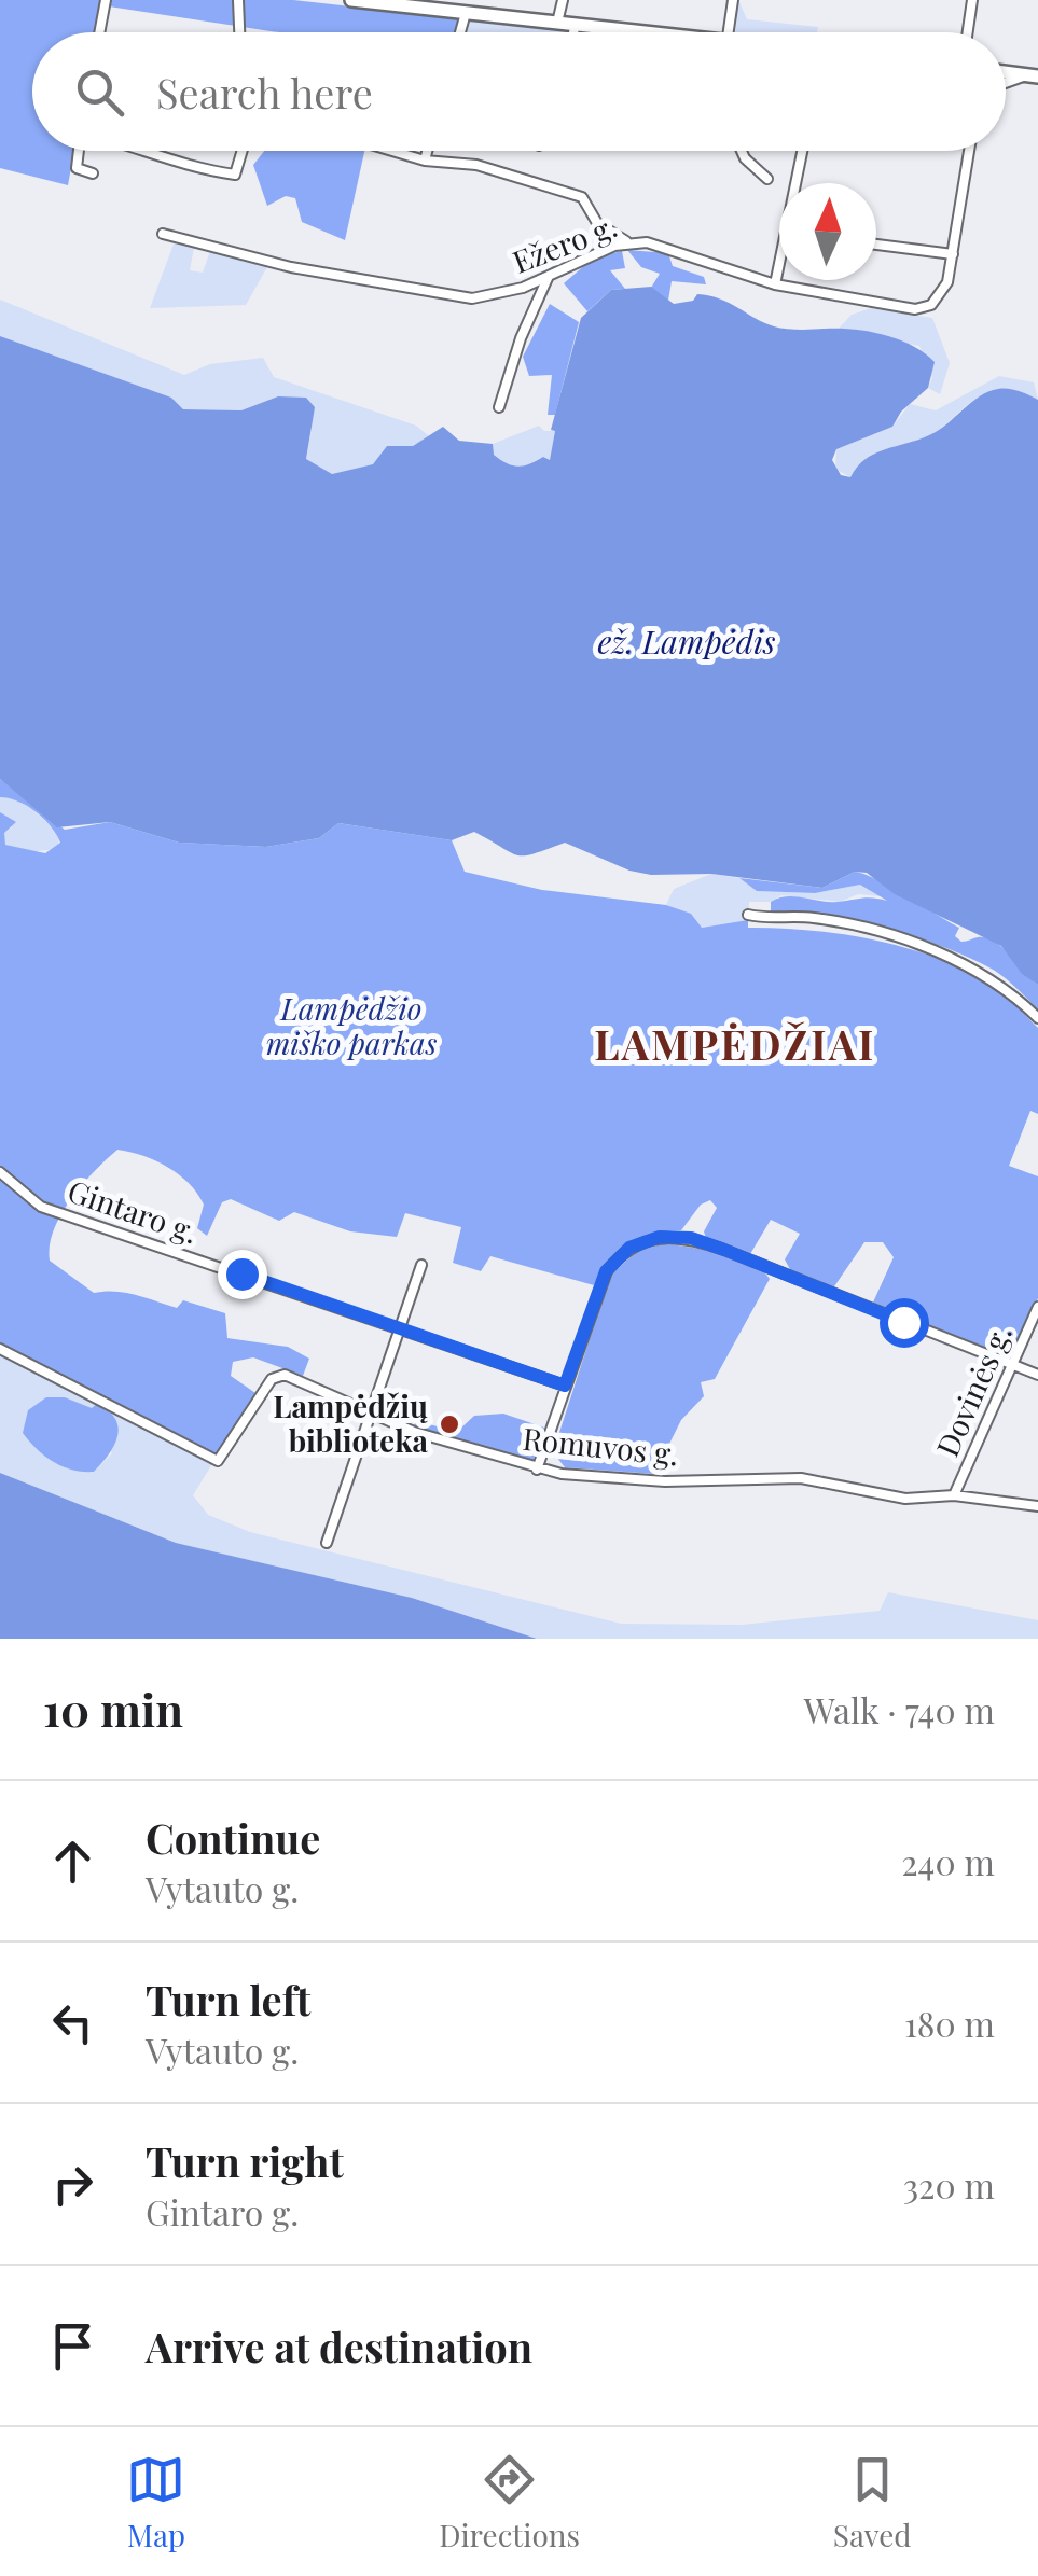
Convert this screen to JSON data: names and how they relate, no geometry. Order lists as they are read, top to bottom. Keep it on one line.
{"streets":{"street":["Ežero g.","Gintaro g.","Dovinės g.","Romuvos g."]},"crossings":[["Dovinės g.","Romuvos g."]],"districts":["LAMPĖDŽIAI"],"water":["ež. Lampėdis"],"parks":["Lampėdžio miško parkas"],"places":["Lampėdžių biblioteka"],"north":"top","page":{"search":"Search here","heading":["10 min","Walk · 740 m"],"list":[["Continue","Vytauto g.","240 m"],["Turn left","Vytauto g.","180 m"],["Turn right","Gintaro g.","320 m"],"Arrive at destination"],"nav":["Map","Directions","Saved"]}}
